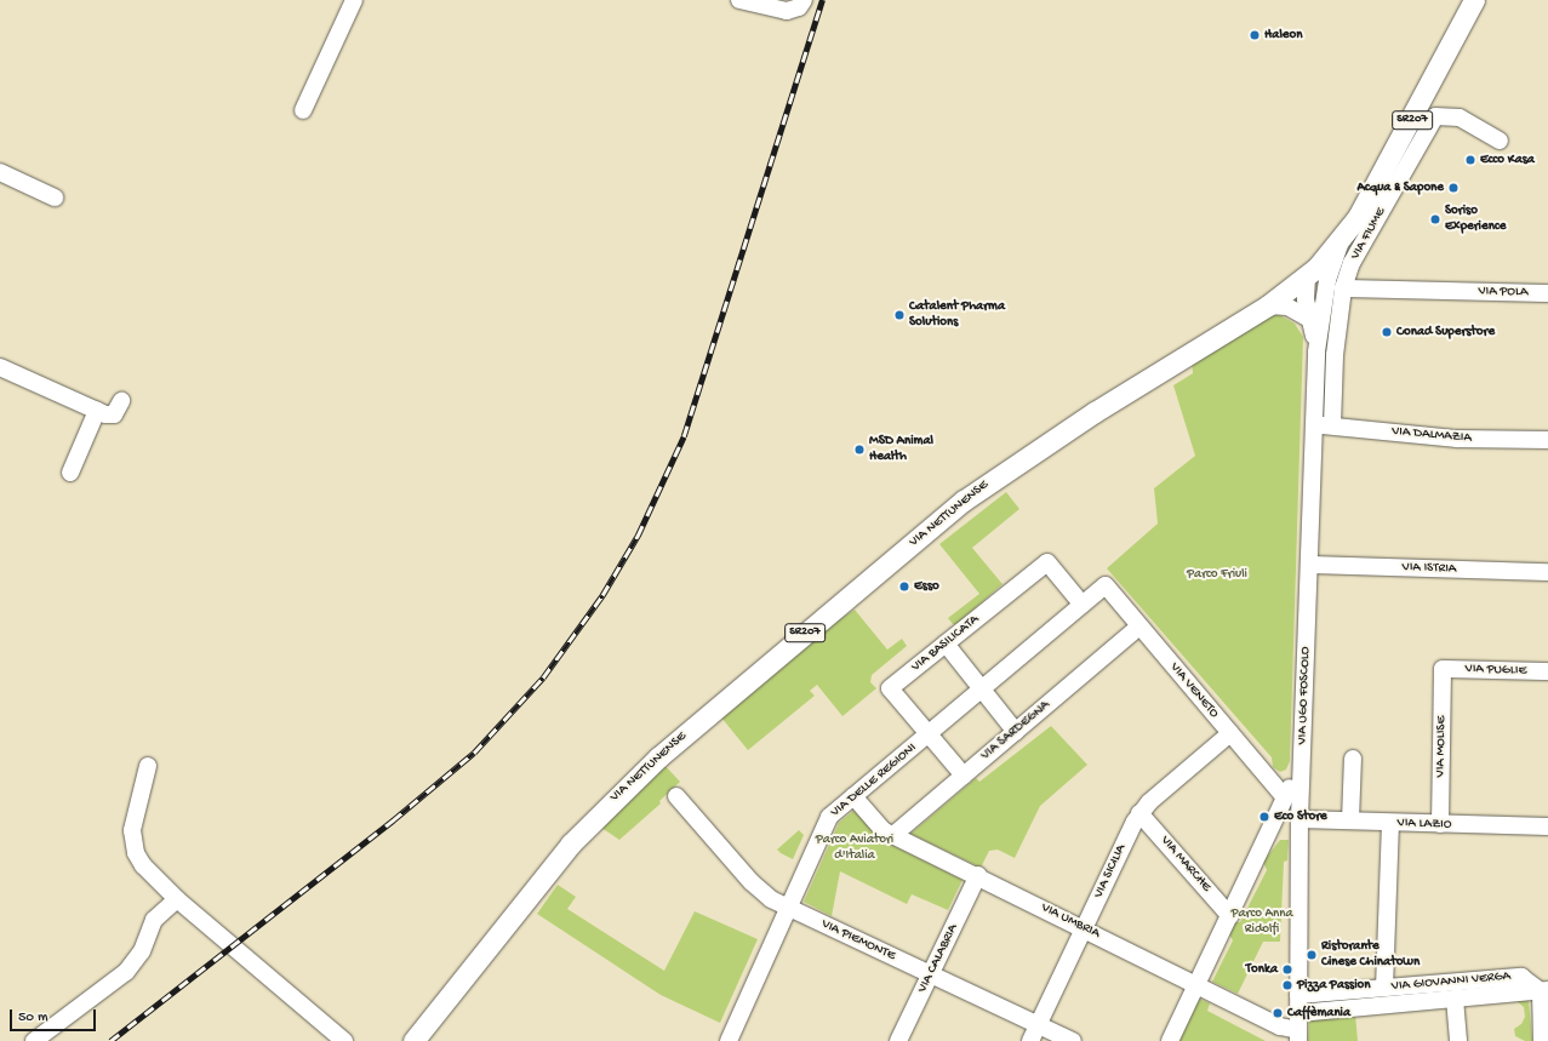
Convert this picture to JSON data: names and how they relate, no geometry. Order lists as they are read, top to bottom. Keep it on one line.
{"streets":{"main road":["SR207","VIA NETTUNENSE"],"street":["VIA FIUME","VIA POLA","VIA DALMAZIA","VIA ISTRIA","VIA BASILICATA","VIA PUGLIE","VIA VENETO","VIA UGO FOSCOLO","VIA SARDEGNA","VIA MOLISE","VIA DELLE REGIONI","VIA LAZIO","VIA MARCHE","VIA SICILIA","VIA UMBRIA","VIA PIEMONTE","VIA CALABRIA","VIA GIOVANNI VERGA"]},"crossings":[["VIA FIUME","VIA POLA"],["VIA FIUME","VIA DALMAZIA"],["VIA DALMAZIA","VIA UGO FOSCOLO"],["VIA NETTUNENSE","VIA UGO FOSCOLO"],["VIA ISTRIA","VIA UGO FOSCOLO"],["VIA BASILICATA","VIA SARDEGNA"],["VIA BASILICATA","VIA DELLE REGIONI"],["VIA PUGLIE","VIA MOLISE"],["VIA VENETO","VIA SARDEGNA"],["VIA VENETO","VIA DELLE REGIONI"],["VIA VENETO","VIA SICILIA"],["VIA UGO FOSCOLO","VIA LAZIO"],["VIA UGO FOSCOLO","VIA UMBRIA"],["VIA UGO FOSCOLO","VIA GIOVANNI VERGA"],["VIA SARDEGNA","VIA UMBRIA"],["VIA MOLISE","VIA LAZIO"],["VIA DELLE REGIONI","VIA UMBRIA"],["VIA DELLE REGIONI","VIA PIEMONTE"],["VIA MARCHE","VIA SICILIA"],["VIA SICILIA","VIA UMBRIA"],["VIA SICILIA","VIA PIEMONTE"],["VIA UMBRIA","VIA CALABRIA"],["VIA PIEMONTE","VIA CALABRIA"]],"parks":["Parco Friuli","Parco Aviatori d'Italia","Parco Anna Ridolfi"],"places":["Haleon","Ecco Kasa","Acqua & Sapone","Soriso Experience","Catalent Pharma Solutions","Conad Superstore","MSD Animal Health","Esso","Eco Store","Ristorante Cinese Chinatown","Tonka","Pizza Passion","Caffèmania"],"scale_bar":"50 m"}
